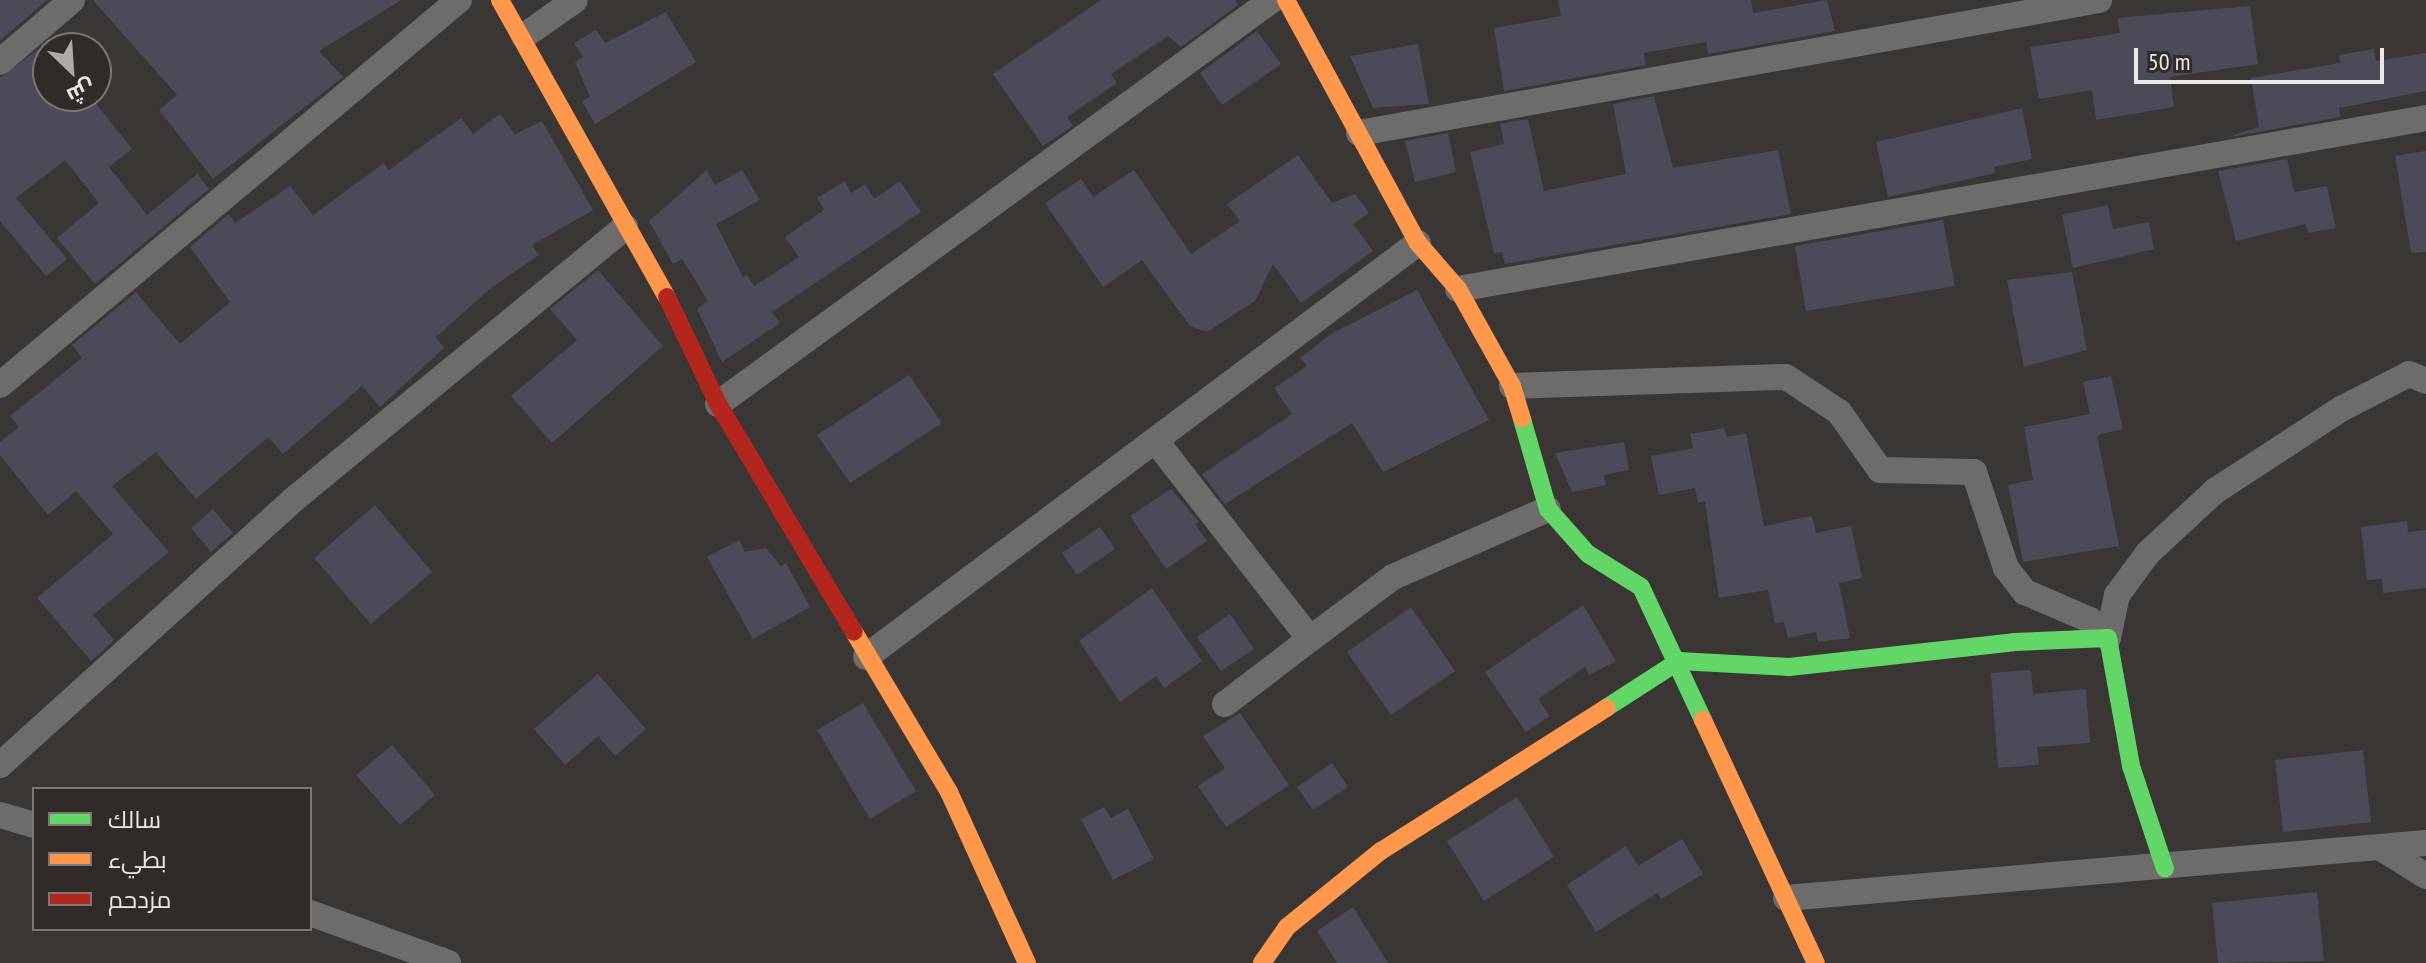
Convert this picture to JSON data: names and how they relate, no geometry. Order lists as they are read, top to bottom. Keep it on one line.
{"legend":["سالك","بطيء","مزدحم"],"scale_bar":"50 m","north":"bottom right"}
